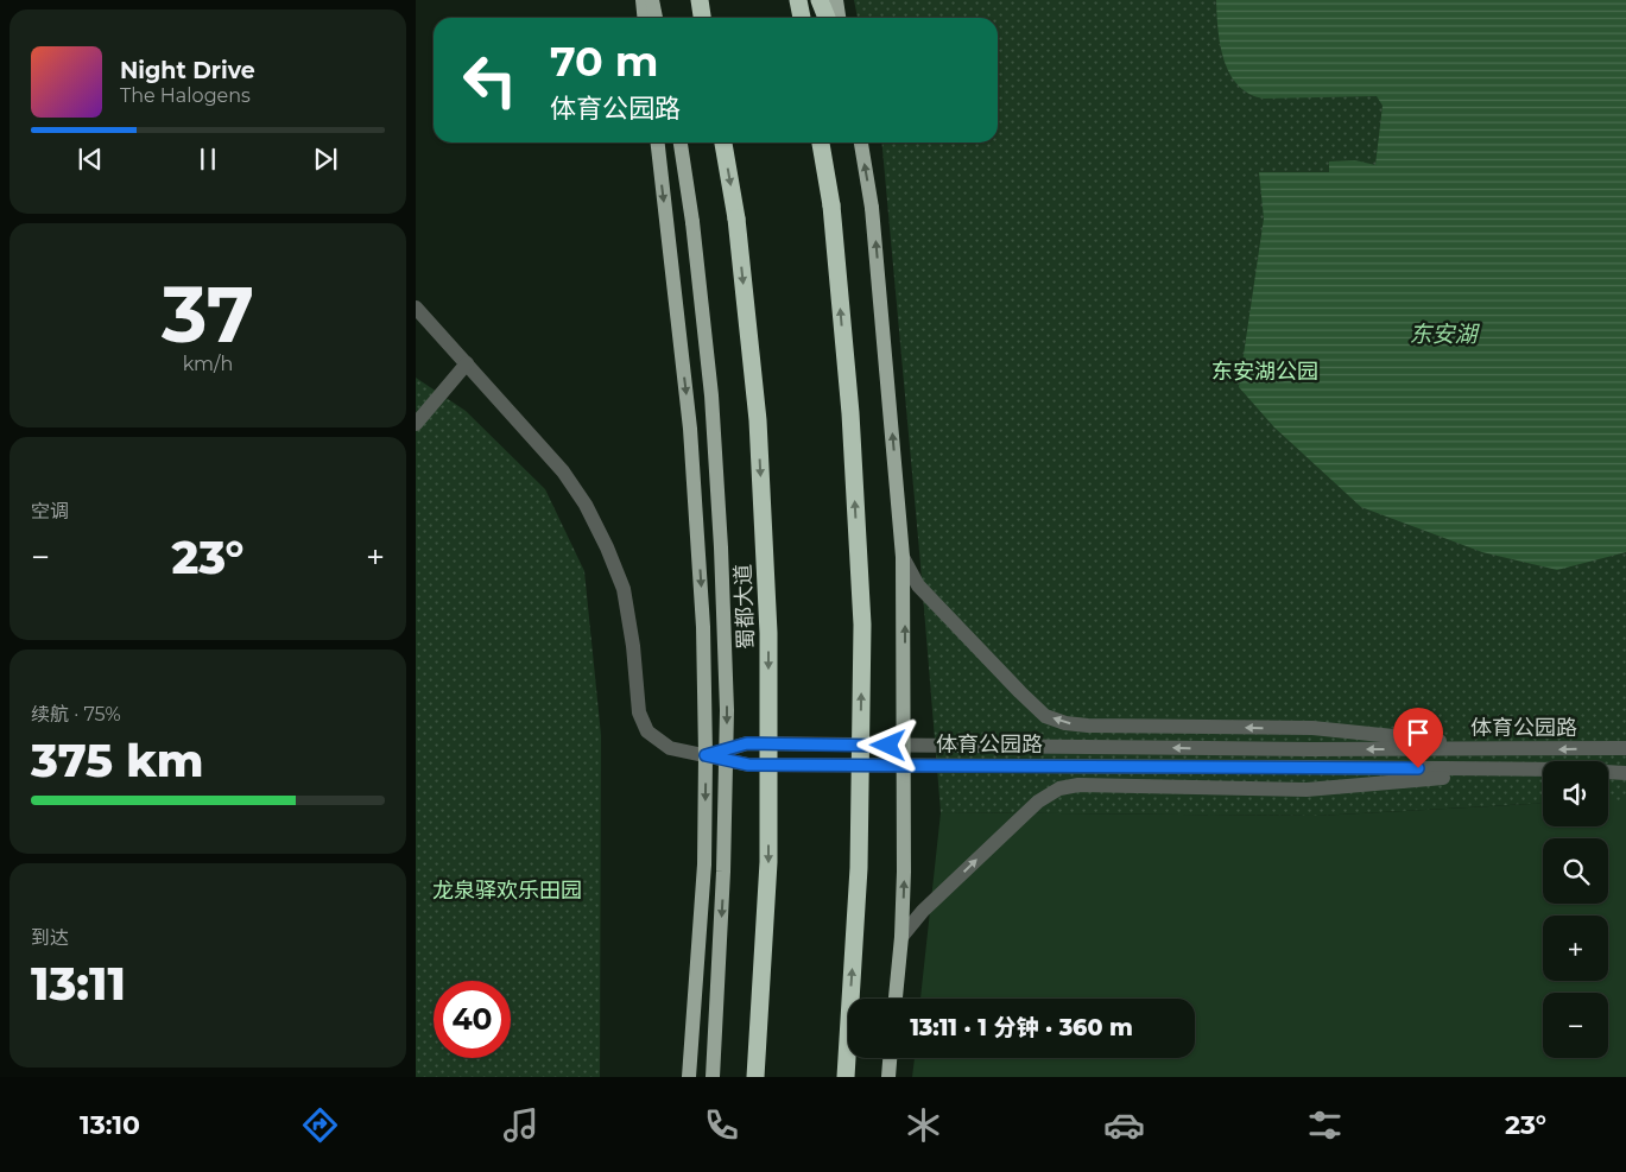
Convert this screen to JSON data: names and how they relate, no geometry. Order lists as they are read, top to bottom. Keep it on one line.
{"streets":{"highway":["蜀都大道"],"street":["体育公园路"]},"water":["东安湖"],"parks":["东安湖公园","龙泉驿欢乐田园"],"page":{"turn":["70 m","体育公园路"],"song":["Night Drive","The Halogens"],"tile":[["37","km/h"],"空调",["续航 · 75%","375 km"],["到达","13:11"]],"heat":["−","23°","+"],"map_buttons":["+","−"],"limit":"40","trip":"13:11 · 1 分钟 · 360 m","tabs":["13:10","23°"]}}
